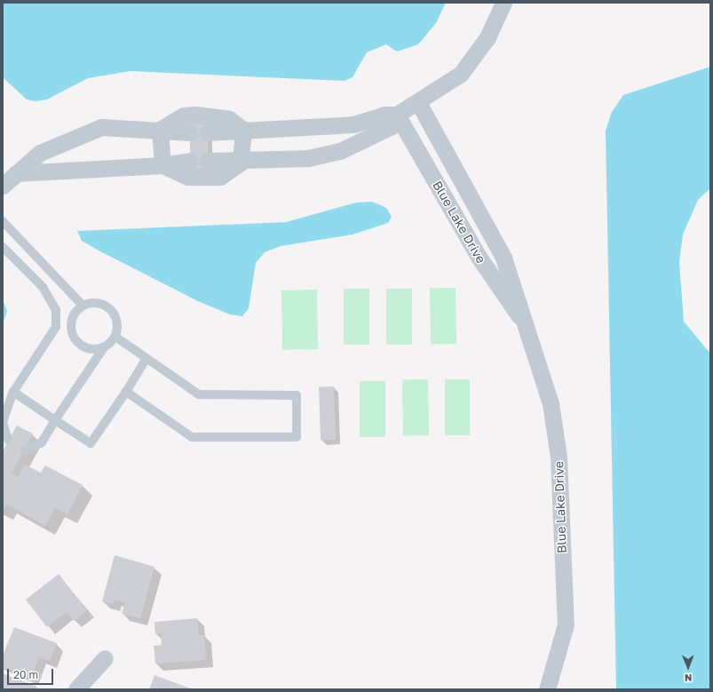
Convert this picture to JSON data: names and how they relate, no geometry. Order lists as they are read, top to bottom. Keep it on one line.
{"streets":{"street":["Blue Lake Drive"]},"scale_bar":"20 m","north":"bottom"}
